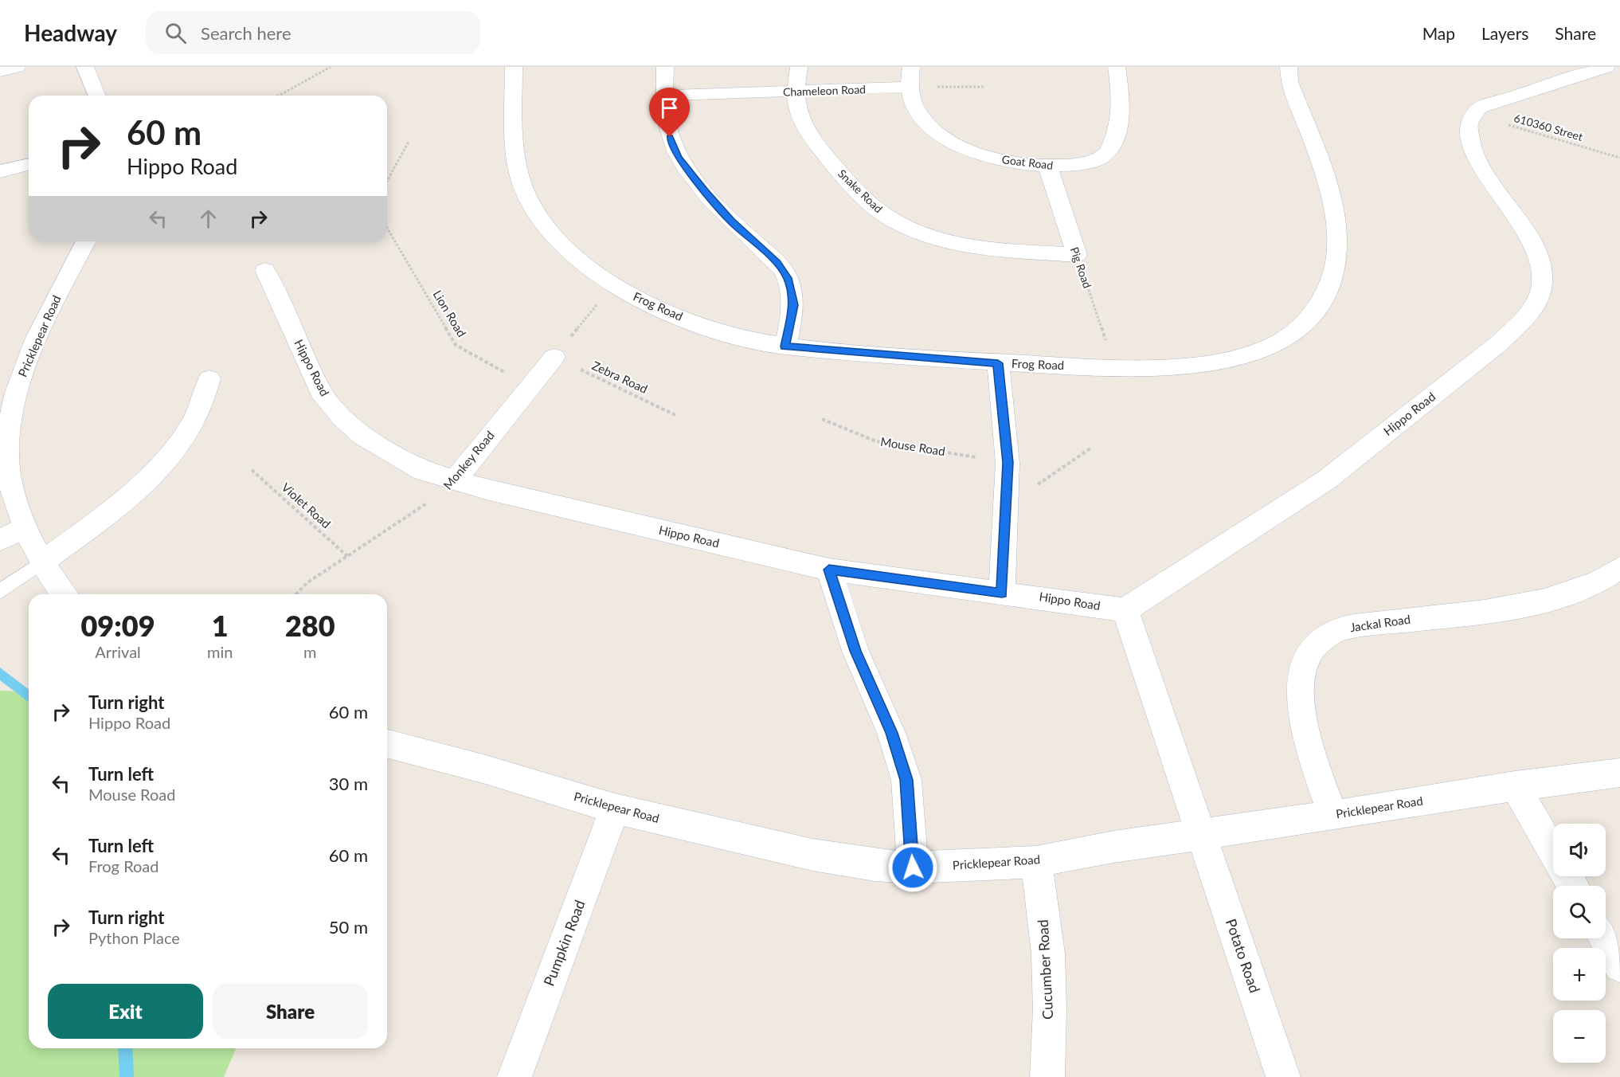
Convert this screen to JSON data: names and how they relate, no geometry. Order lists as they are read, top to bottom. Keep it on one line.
{"streets":{"street":["Chameleon Road","Goat Road","Snake Road","Pig Road","Frog Road","Pricklepear Road","Hippo Road","Monkey Road","Jackal Road","Pumpkin Road","Potato Road","Cucumber Road"],"path":["610360 Street","Lion Road","Zebra Road","Mouse Road","Violet Road"]},"crossings":[["Chameleon Road","Goat Road"],["Chameleon Road","Snake Road"],["610360 Street","Hippo Road"],["Goat Road","Pig Road"],["Snake Road","Pig Road"],["Pig Road","Frog Road"],["Lion Road","Monkey Road"],["Pricklepear Road","Jackal Road"],["Pricklepear Road","Pumpkin Road"],["Pricklepear Road","Potato Road"],["Pricklepear Road","Cucumber Road"],["Hippo Road","Monkey Road"],["Hippo Road","Potato Road"],["Zebra Road","Monkey Road"],["Monkey Road","Violet Road"]],"page":{"header":"Headway","search":"Search here","nav":["Map","Layers","Share"],"turn":["60 m","Hippo Road"],"eta":["09:09","Arrival","1","min","280","m"],"list":[{"name":"Turn right","note":"Hippo Road","value":"60 m"},{"name":"Turn left","note":"Mouse Road","value":"30 m"},{"name":"Turn left","note":"Frog Road","value":"60 m"},{"name":"Turn right","note":"Python Place","value":"50 m"}],"map_buttons":["+","−"],"buttons":["Exit","Share"]}}
